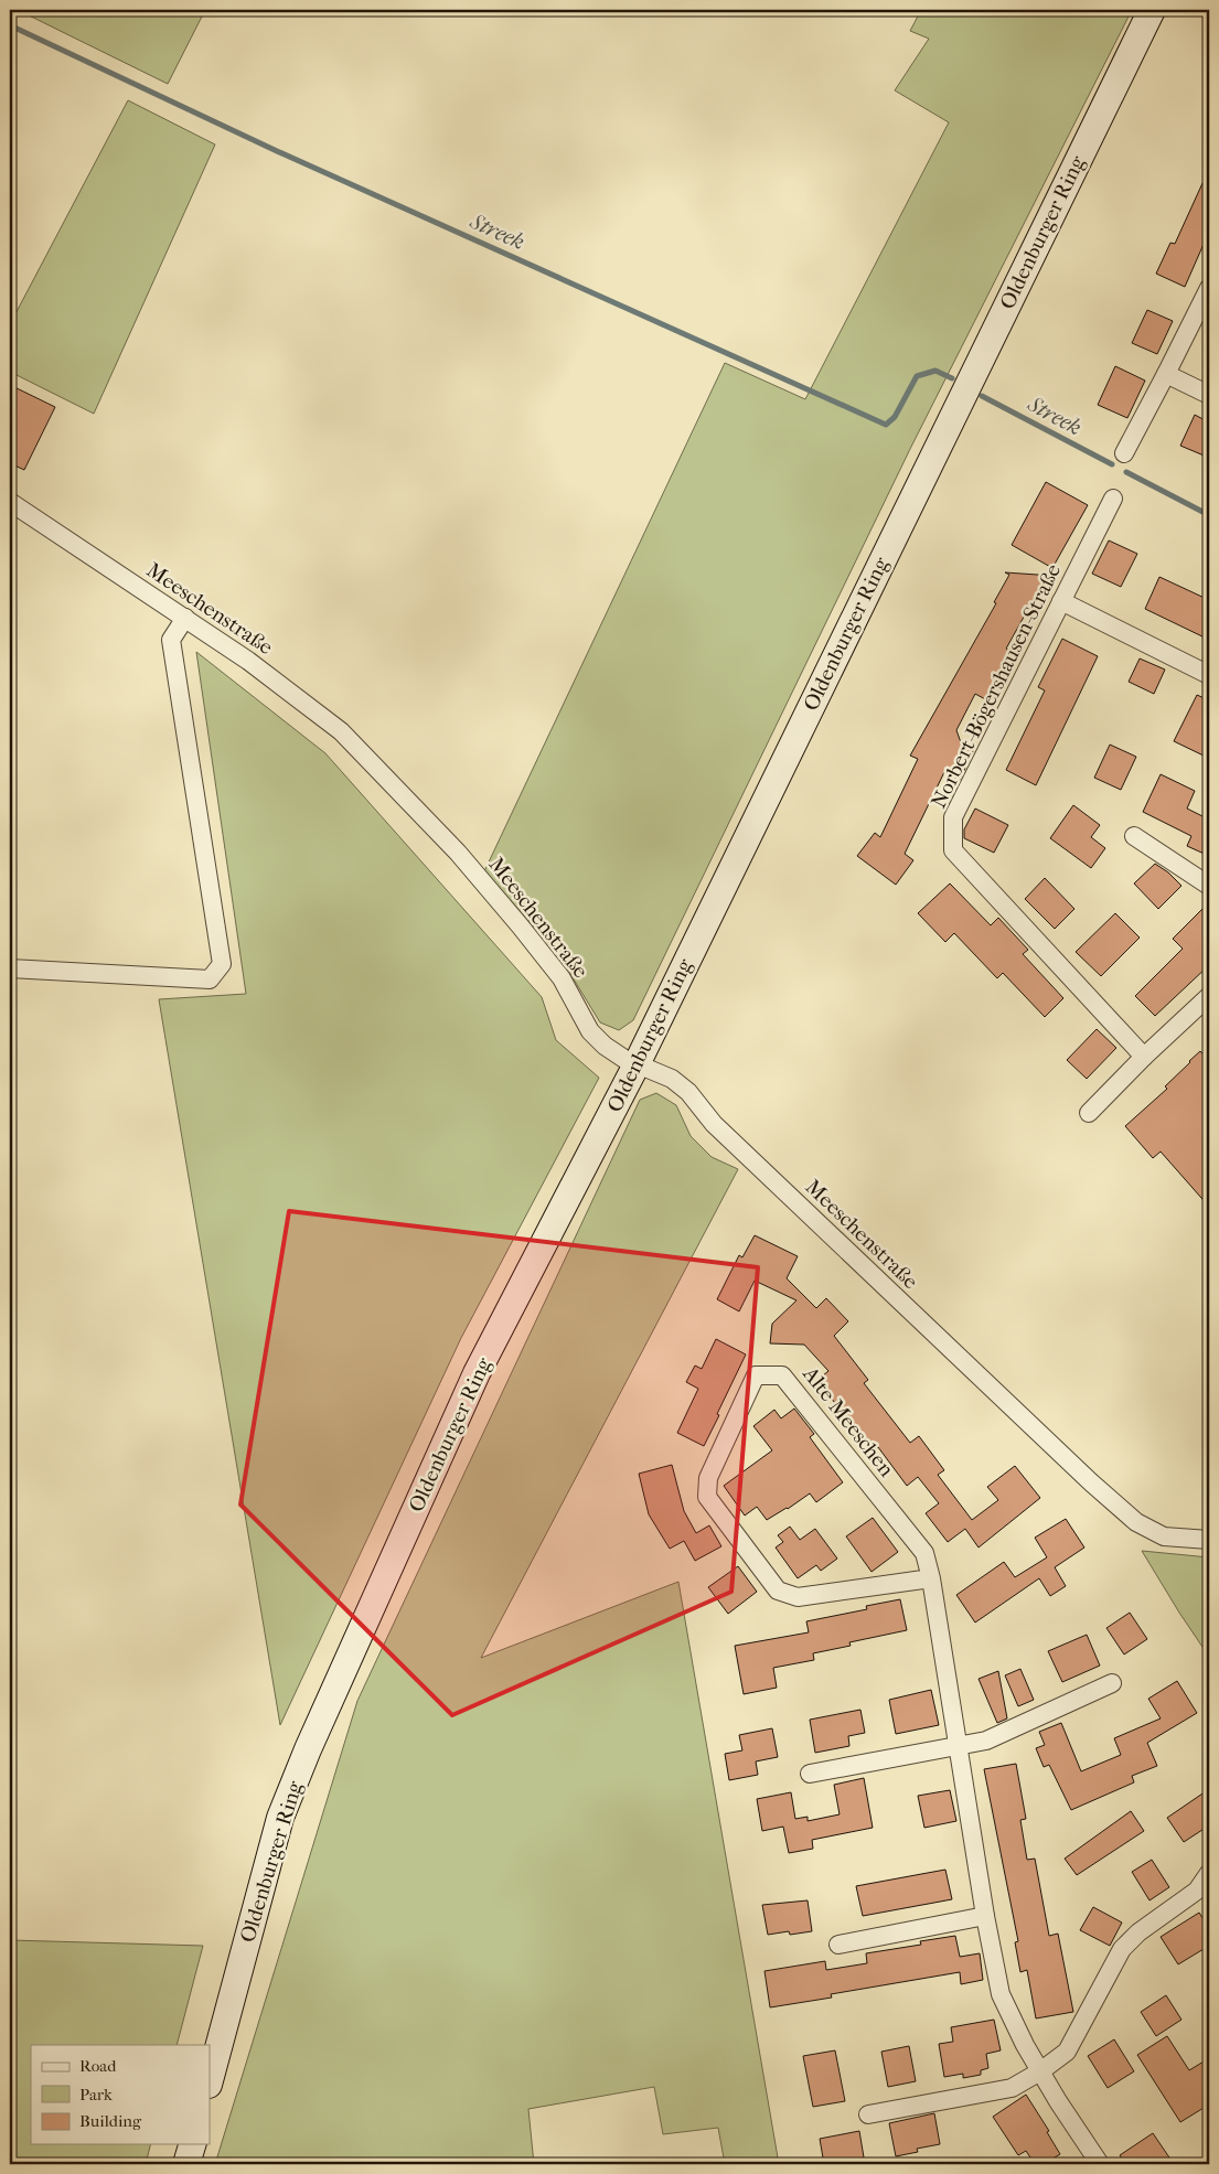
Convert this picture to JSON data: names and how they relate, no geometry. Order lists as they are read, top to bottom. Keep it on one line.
{"streets":{"main road":["Oldenburger Ring"],"street":["Meeschenstraße","Norbert-Bögershausen-Straße","Alte Meeschen"]},"crossings":[["Oldenburger Ring","Meeschenstraße"]],"water":["Streek"],"legend":["Road","Park","Building"]}
